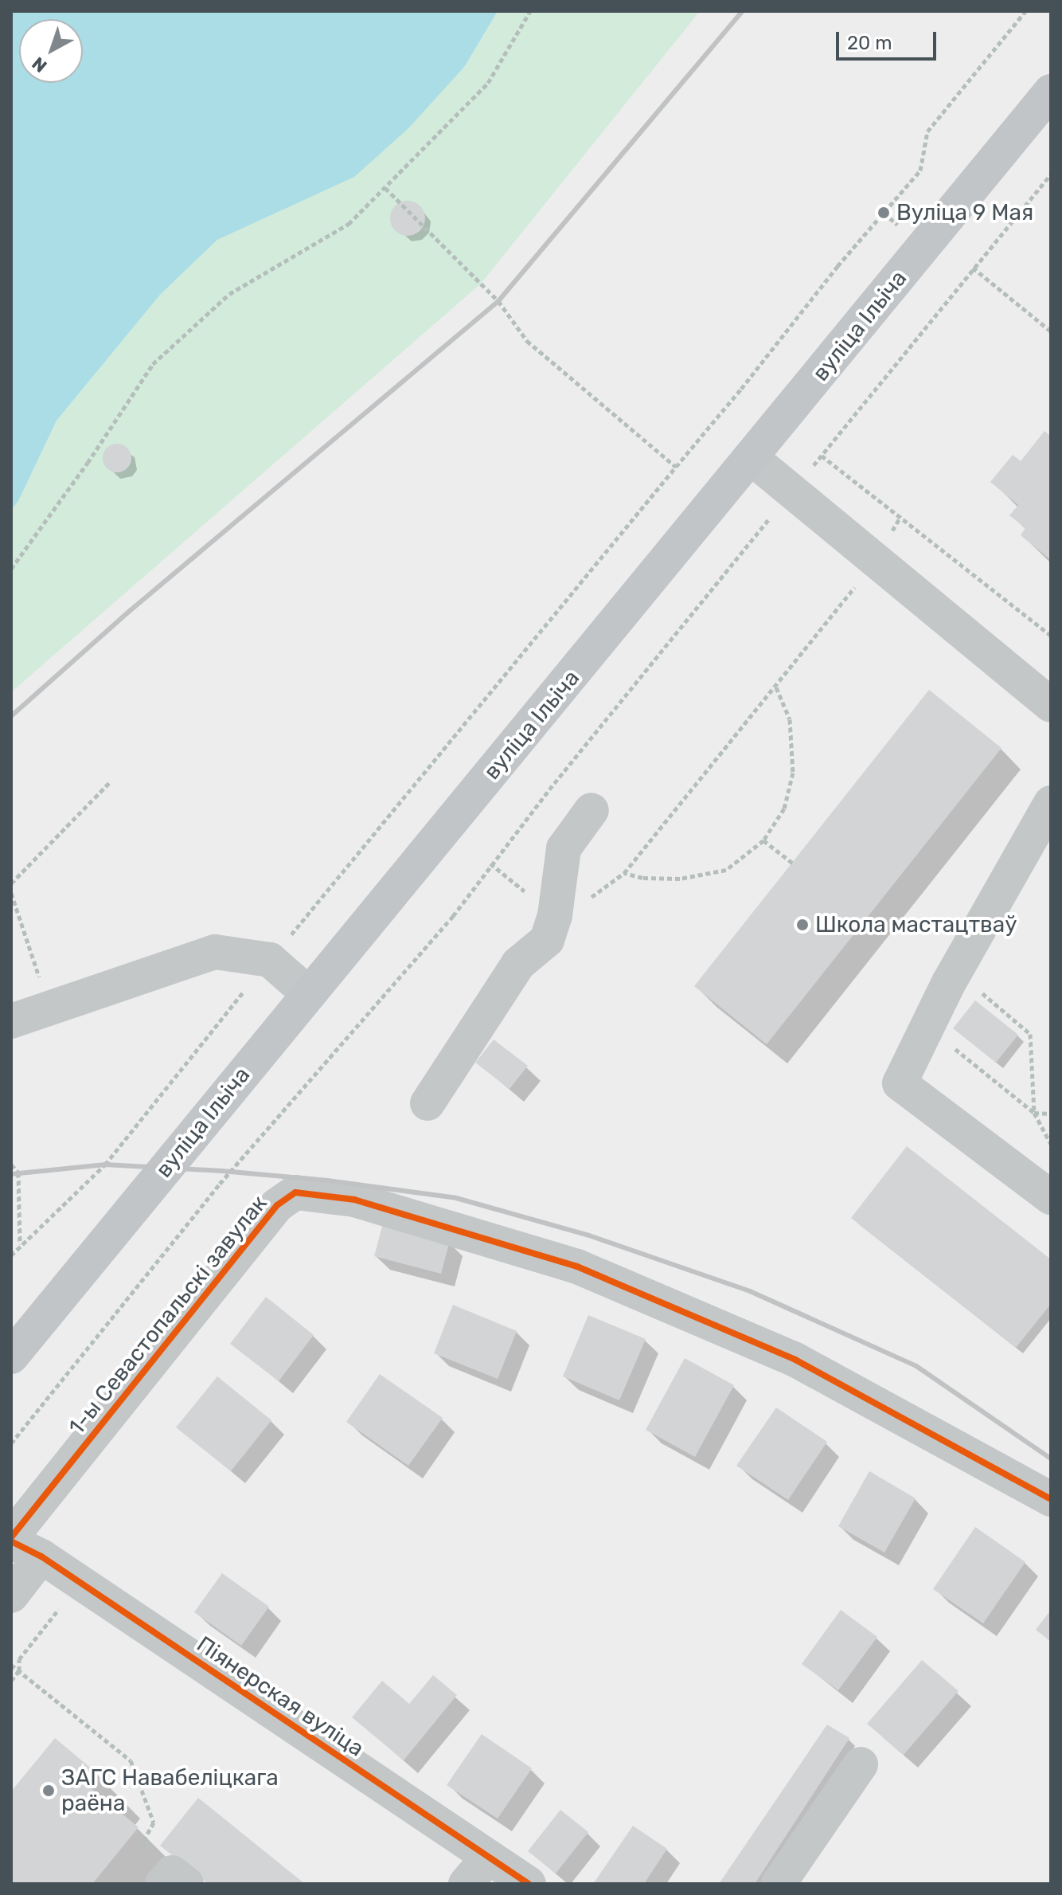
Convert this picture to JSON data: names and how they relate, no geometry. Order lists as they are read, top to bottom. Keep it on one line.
{"streets":{"main road":["вуліца Ільіча"],"street":["1-ы Севастопальскі завулак","Піянерская вуліца"]},"crossings":[["1-ы Севастопальскі завулак","Піянерская вуліца"]],"places":["Вуліца 9 Мая","Школа мастацтваў","ЗАГС Навабеліцкага раёна"],"scale_bar":"20 m","north":"bottom left"}
